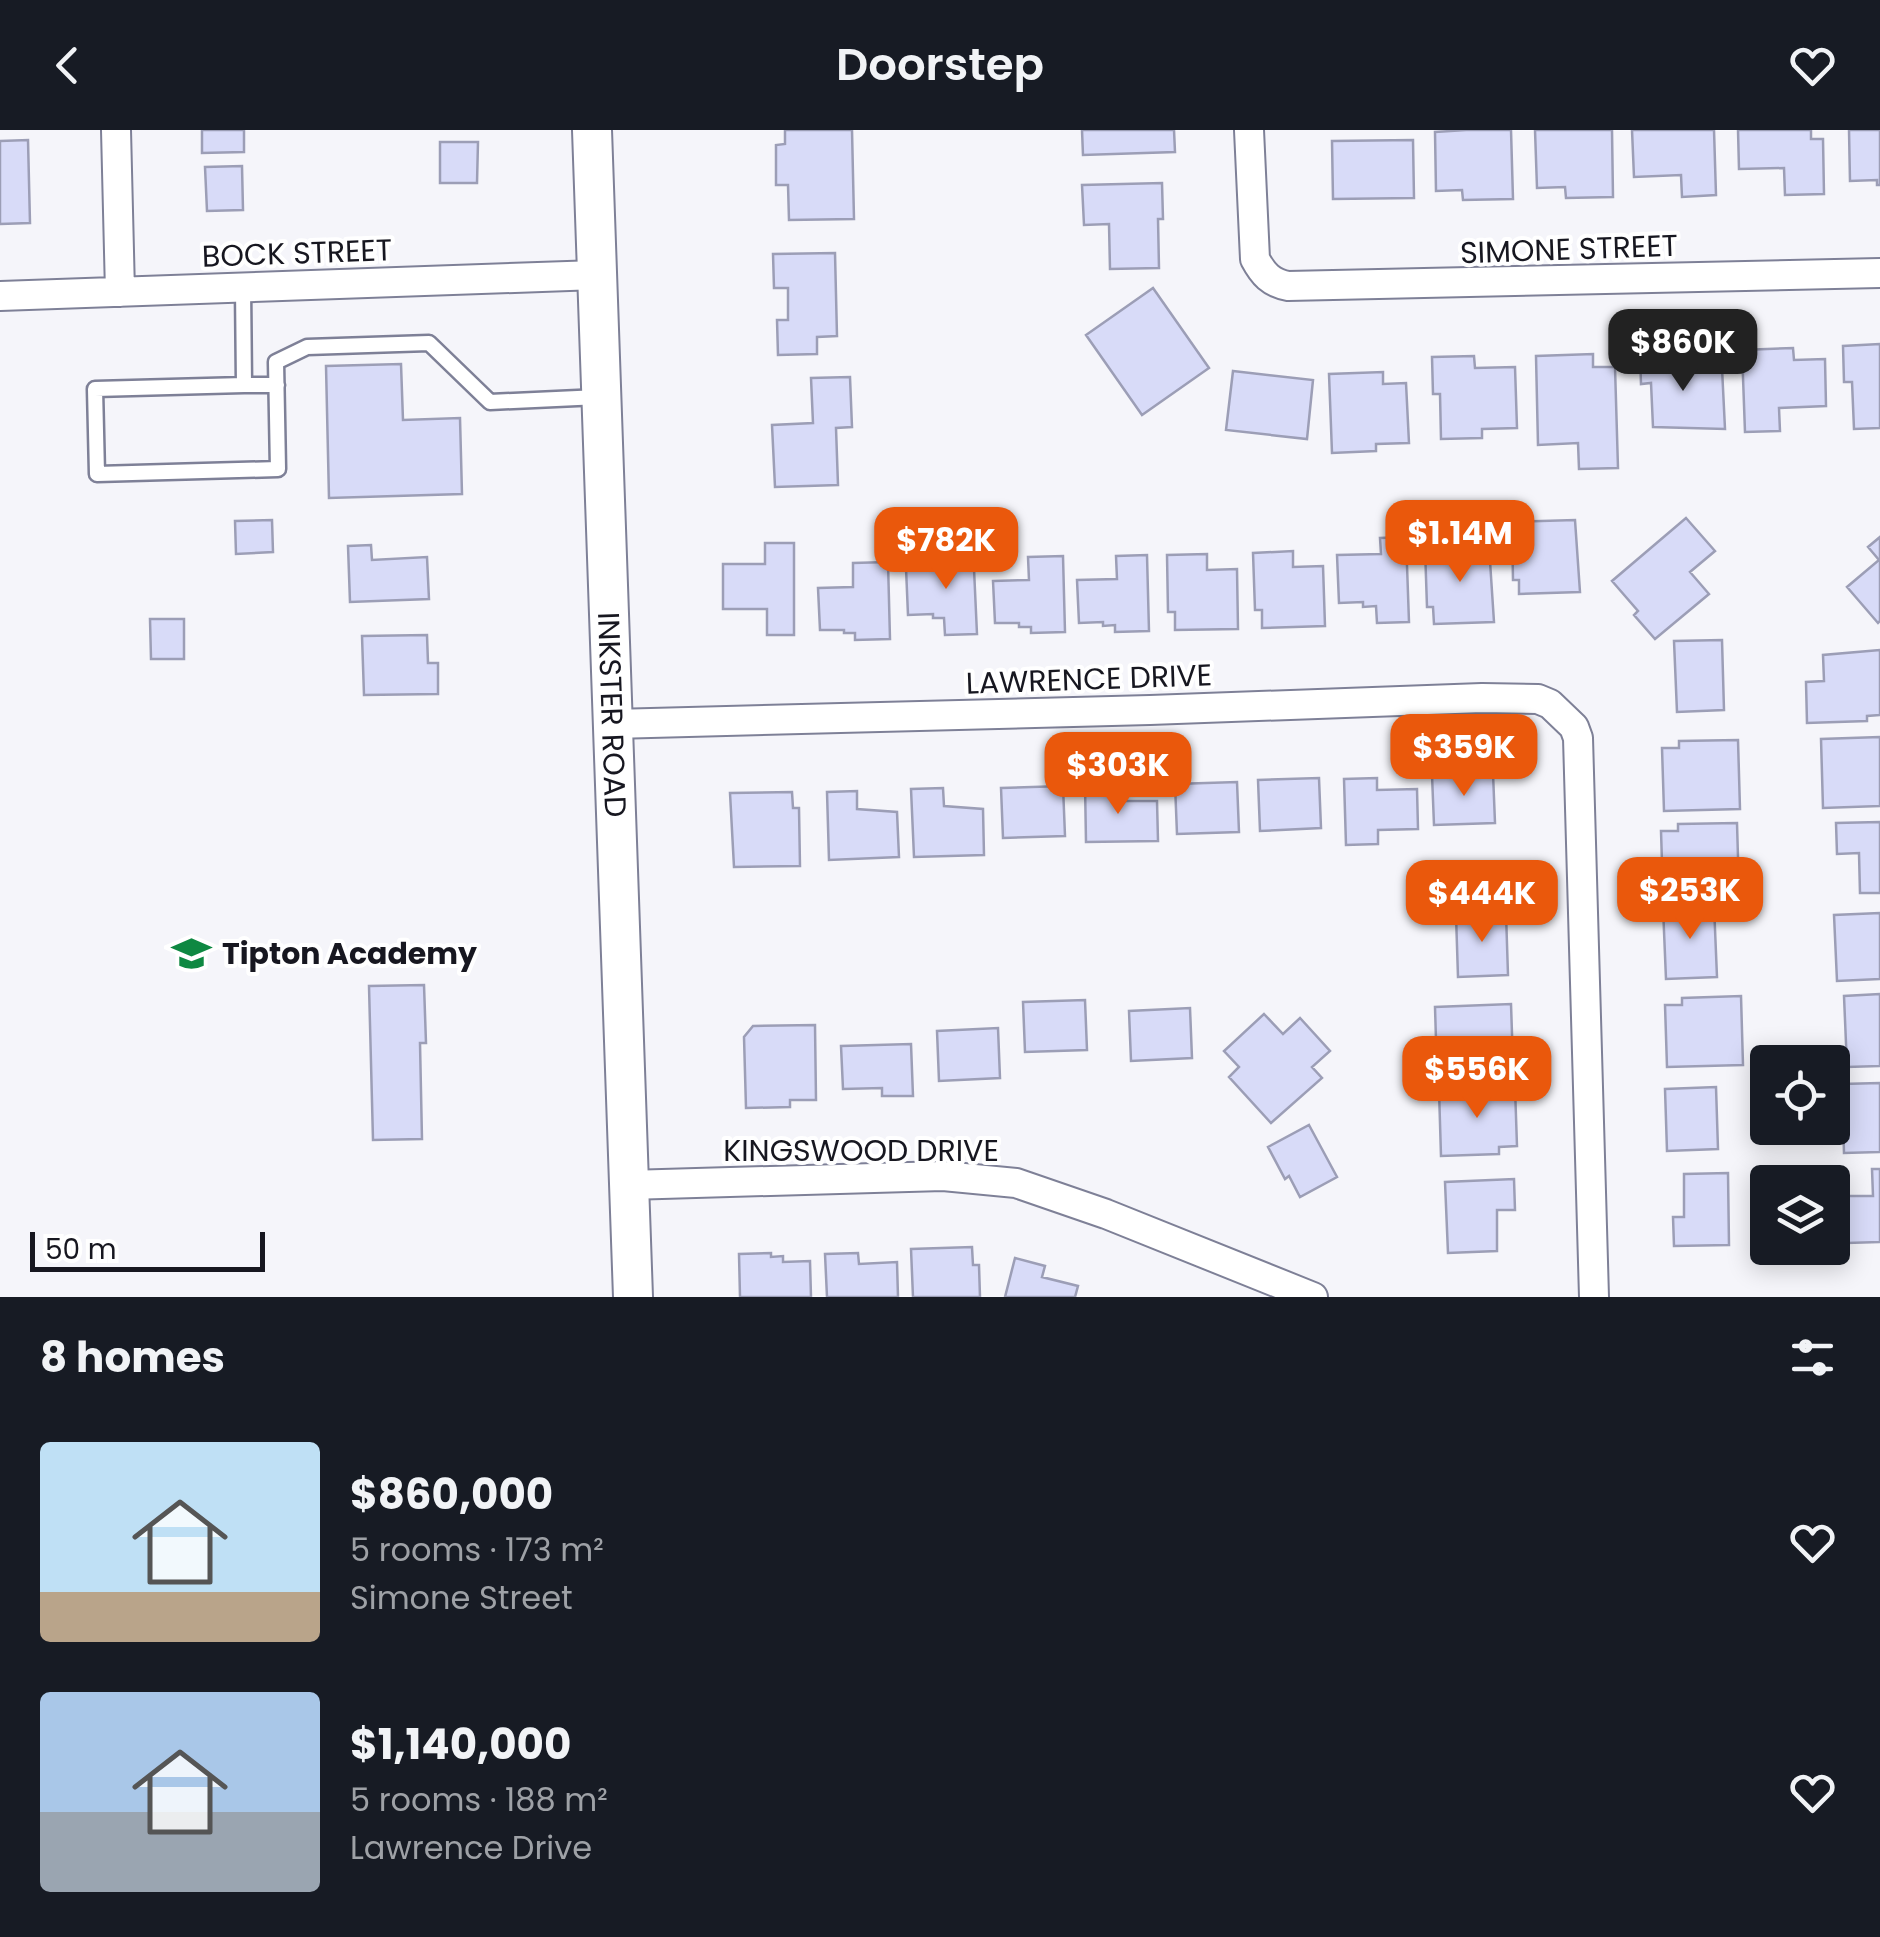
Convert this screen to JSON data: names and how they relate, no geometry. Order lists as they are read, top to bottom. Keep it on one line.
{"streets":{"main road":["INKSTER ROAD"],"street":["SIMONE STREET","BOCK STREET","LAWRENCE DRIVE","KINGSWOOD DRIVE"]},"crossings":[["BOCK STREET","INKSTER ROAD"],["LAWRENCE DRIVE","INKSTER ROAD"],["INKSTER ROAD","KINGSWOOD DRIVE"]],"places":{"school or university":["Tipton Academy"]},"scale_bar":"50 m","page":{"header":"Doorstep","price":["$860K","$1.14M","$782K","$359K","$303K","$253K","$444K","$556K"],"scale":"50 m","heading":"8 homes","list":[{"name":"$860,000","note":"5 rooms · 173 m² · Simone Street"},{"name":"$1,140,000","note":"5 rooms · 188 m² · Lawrence Drive"}]}}
